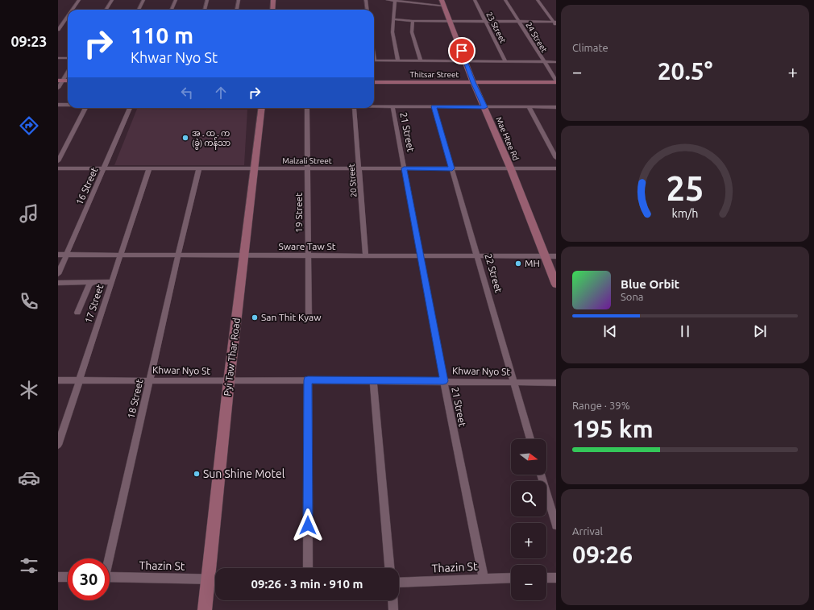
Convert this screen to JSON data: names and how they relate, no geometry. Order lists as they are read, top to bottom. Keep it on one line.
{"streets":{"street":["23 Street","24 Street","Thitsar Street","21 Street","Mae Htee Rd","Malzali Street","20 Street","16 Street","19 Street","Sware Taw St","22 Street","17 Street","Pyi Taw Thar Road","Khwar Nyo St","18 Street","Thazin St"]},"crossings":[["24 Street","Thitsar Street"],["Thitsar Street","Mae Htee Rd"],["21 Street","Malzali Street"],["21 Street","Sware Taw St"],["21 Street","Khwar Nyo St"],["21 Street","Thazin St"],["Mae Htee Rd","Malzali Street"],["Mae Htee Rd","Sware Taw St"],["Malzali Street","20 Street"],["Malzali Street","16 Street"],["Malzali Street","19 Street"],["Malzali Street","22 Street"],["Malzali Street","17 Street"],["Malzali Street","Pyi Taw Thar Road"],["Malzali Street","18 Street"],["20 Street","Sware Taw St"],["16 Street","Sware Taw St"],["19 Street","Sware Taw St"],["Sware Taw St","22 Street"],["Sware Taw St","17 Street"],["Sware Taw St","Pyi Taw Thar Road"],["Sware Taw St","18 Street"],["22 Street","Khwar Nyo St"],["17 Street","Khwar Nyo St"],["Pyi Taw Thar Road","Khwar Nyo St"],["Pyi Taw Thar Road","Thazin St"],["Khwar Nyo St","18 Street"]],"places":["အ . ထ . က (ခွဲ) ကန်သာ","MH","San Thit Kyaw","Sun Shine Motel"],"north":"right","page":{"tabs":"09:23","tile":["Climate",["Range · 39%","195 km"],["Arrival","09:26"]],"turn":["110 m","Khwar Nyo St"],"heat":["−","20.5°","+"],"song":["Blue Orbit","Sona"],"map_buttons":["+","−"],"limit":"30","trip":"09:26 · 3 min · 910 m","gauge":["25","km/h"]}}
